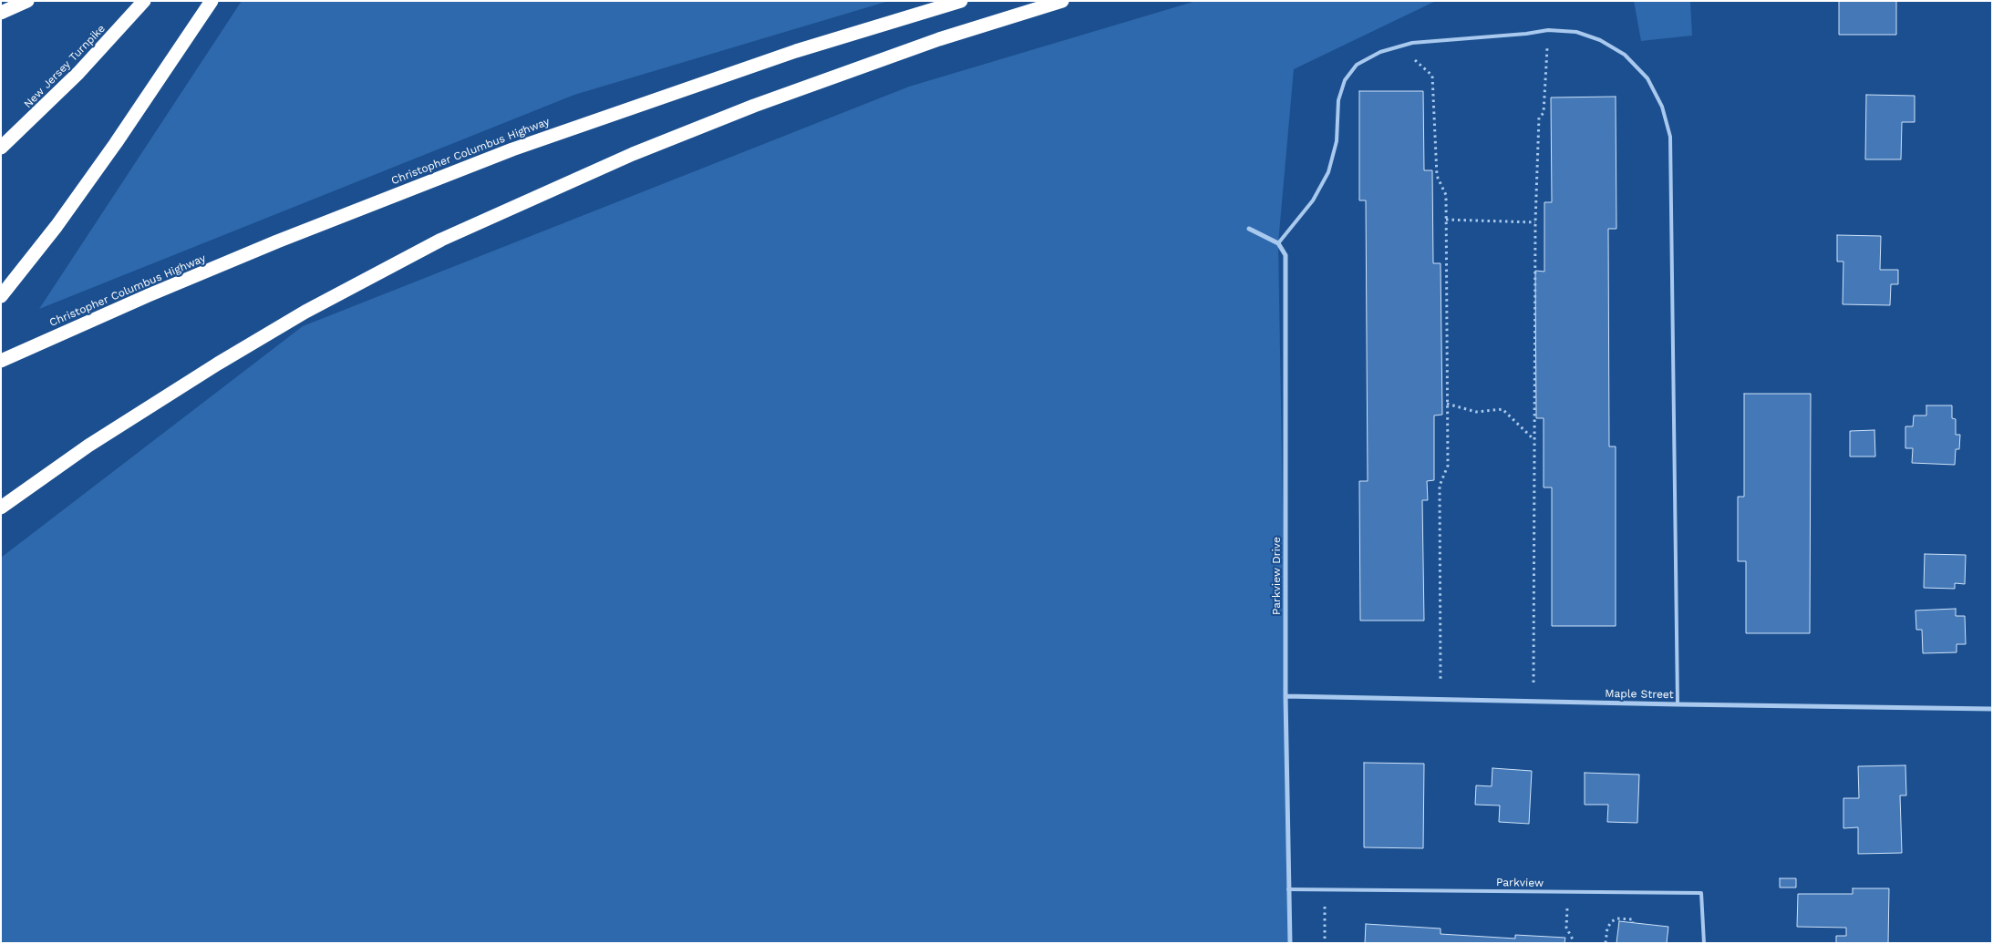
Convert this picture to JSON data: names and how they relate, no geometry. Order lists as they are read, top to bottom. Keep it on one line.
{"streets":{"highway":["New Jersey Turnpike","Christopher Columbus Highway"],"street":["Parkview Drive","Maple Street"],"lane":["Parkview"]},"crossings":[["Parkview Drive","Maple Street"],["Parkview Drive","Parkview"]]}
